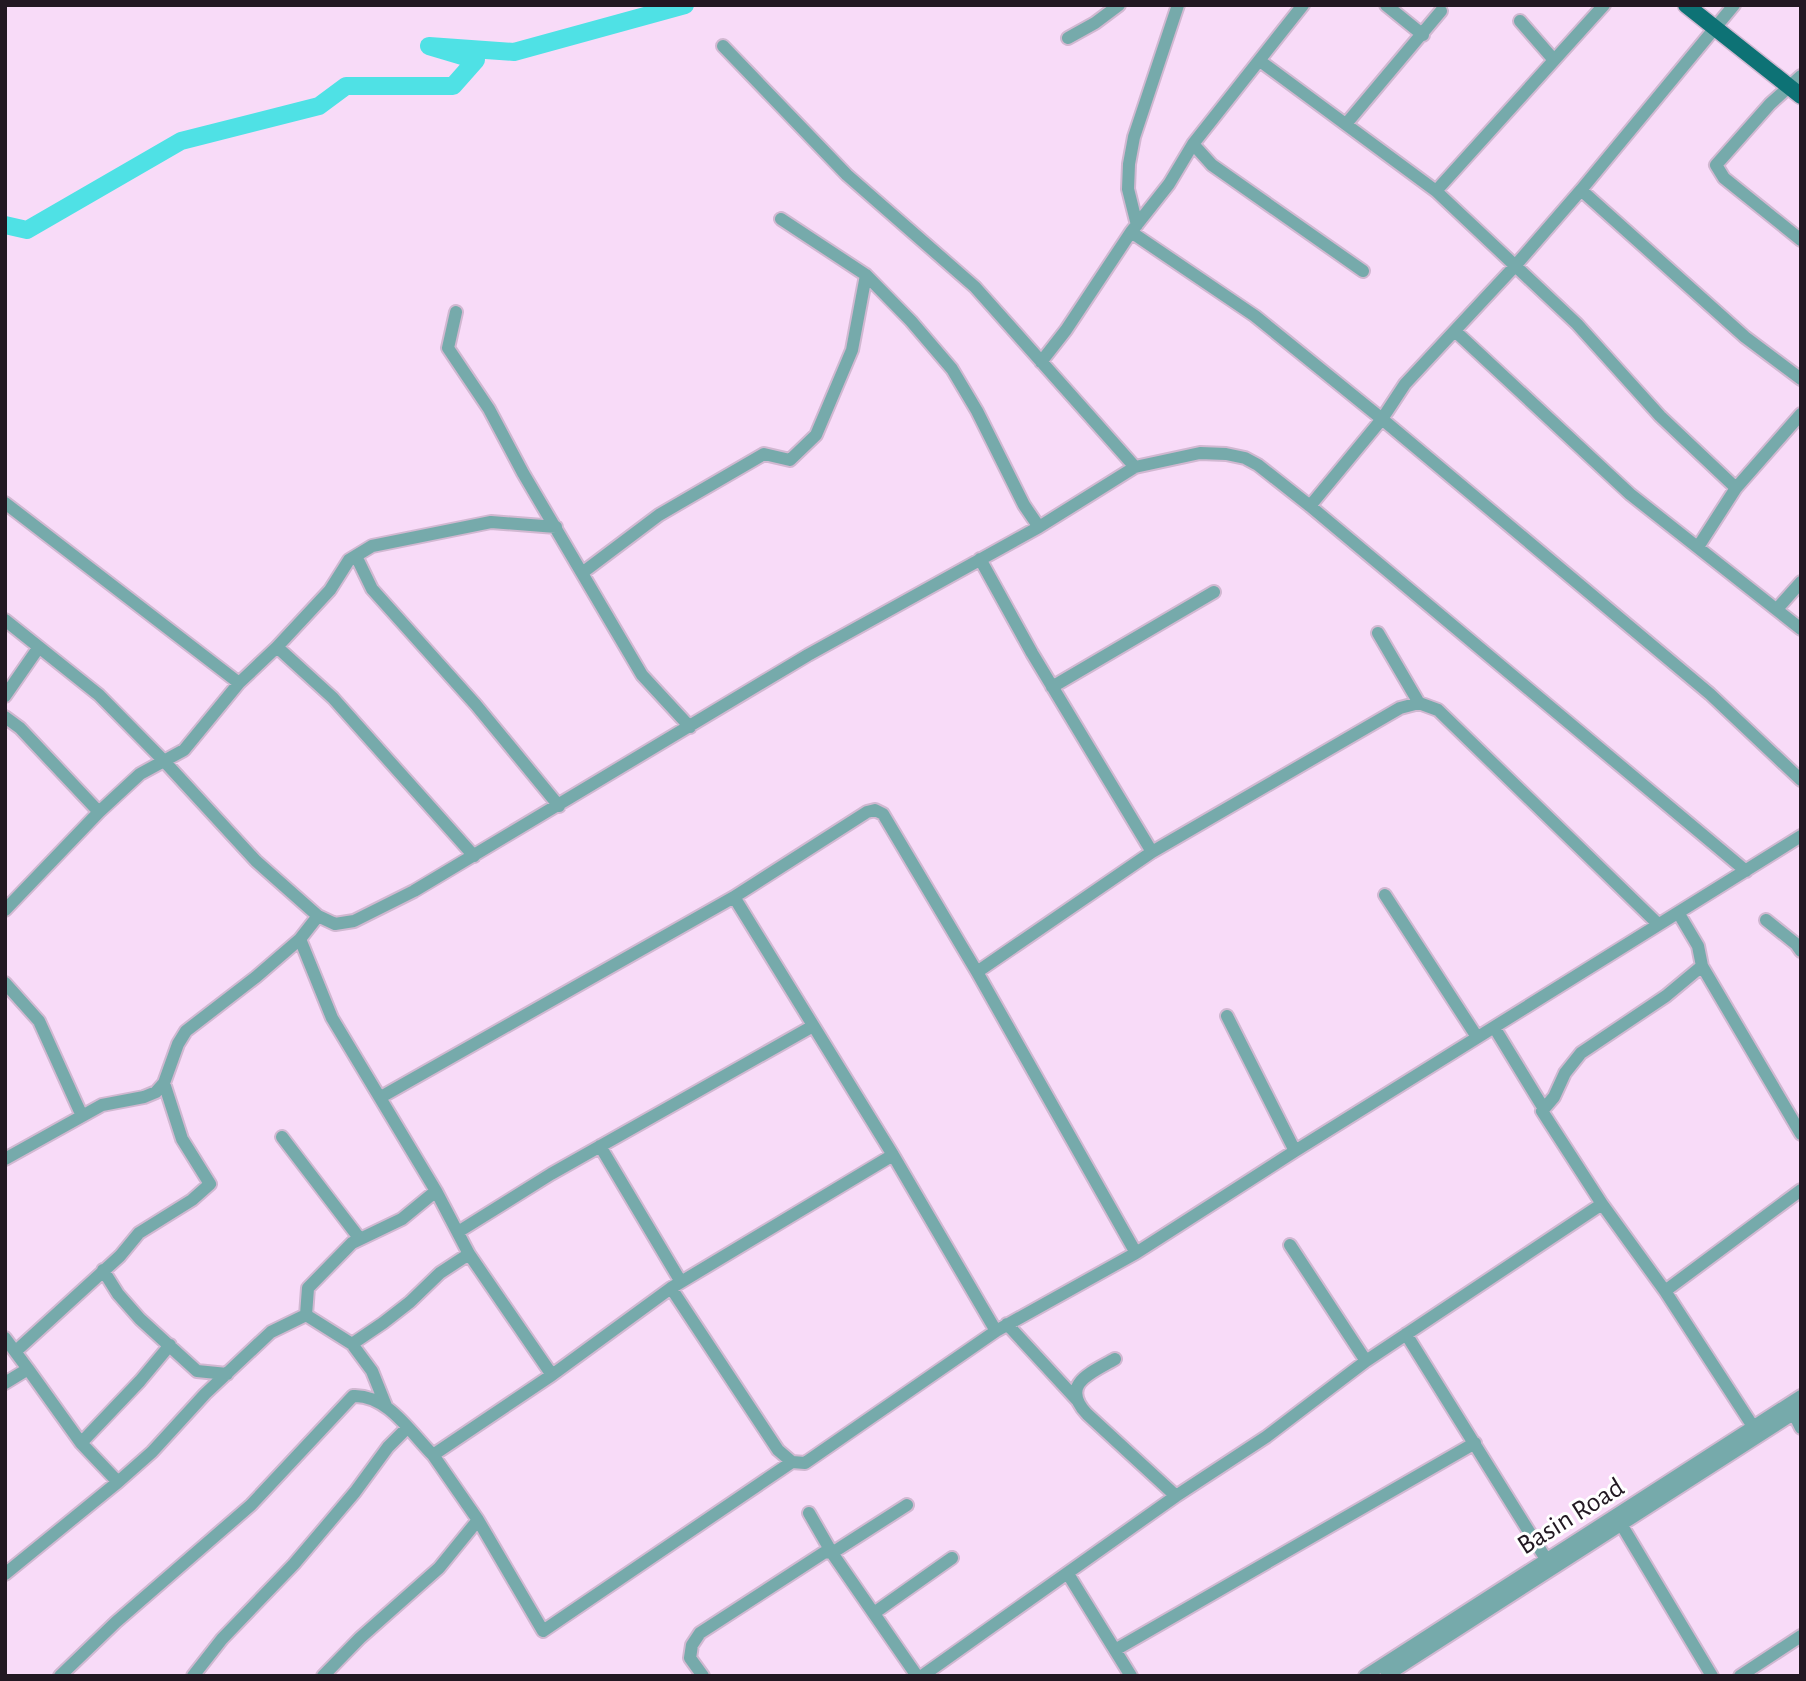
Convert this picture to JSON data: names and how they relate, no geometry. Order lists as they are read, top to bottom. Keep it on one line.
{"streets":{"street":["Basin Road"]}}
